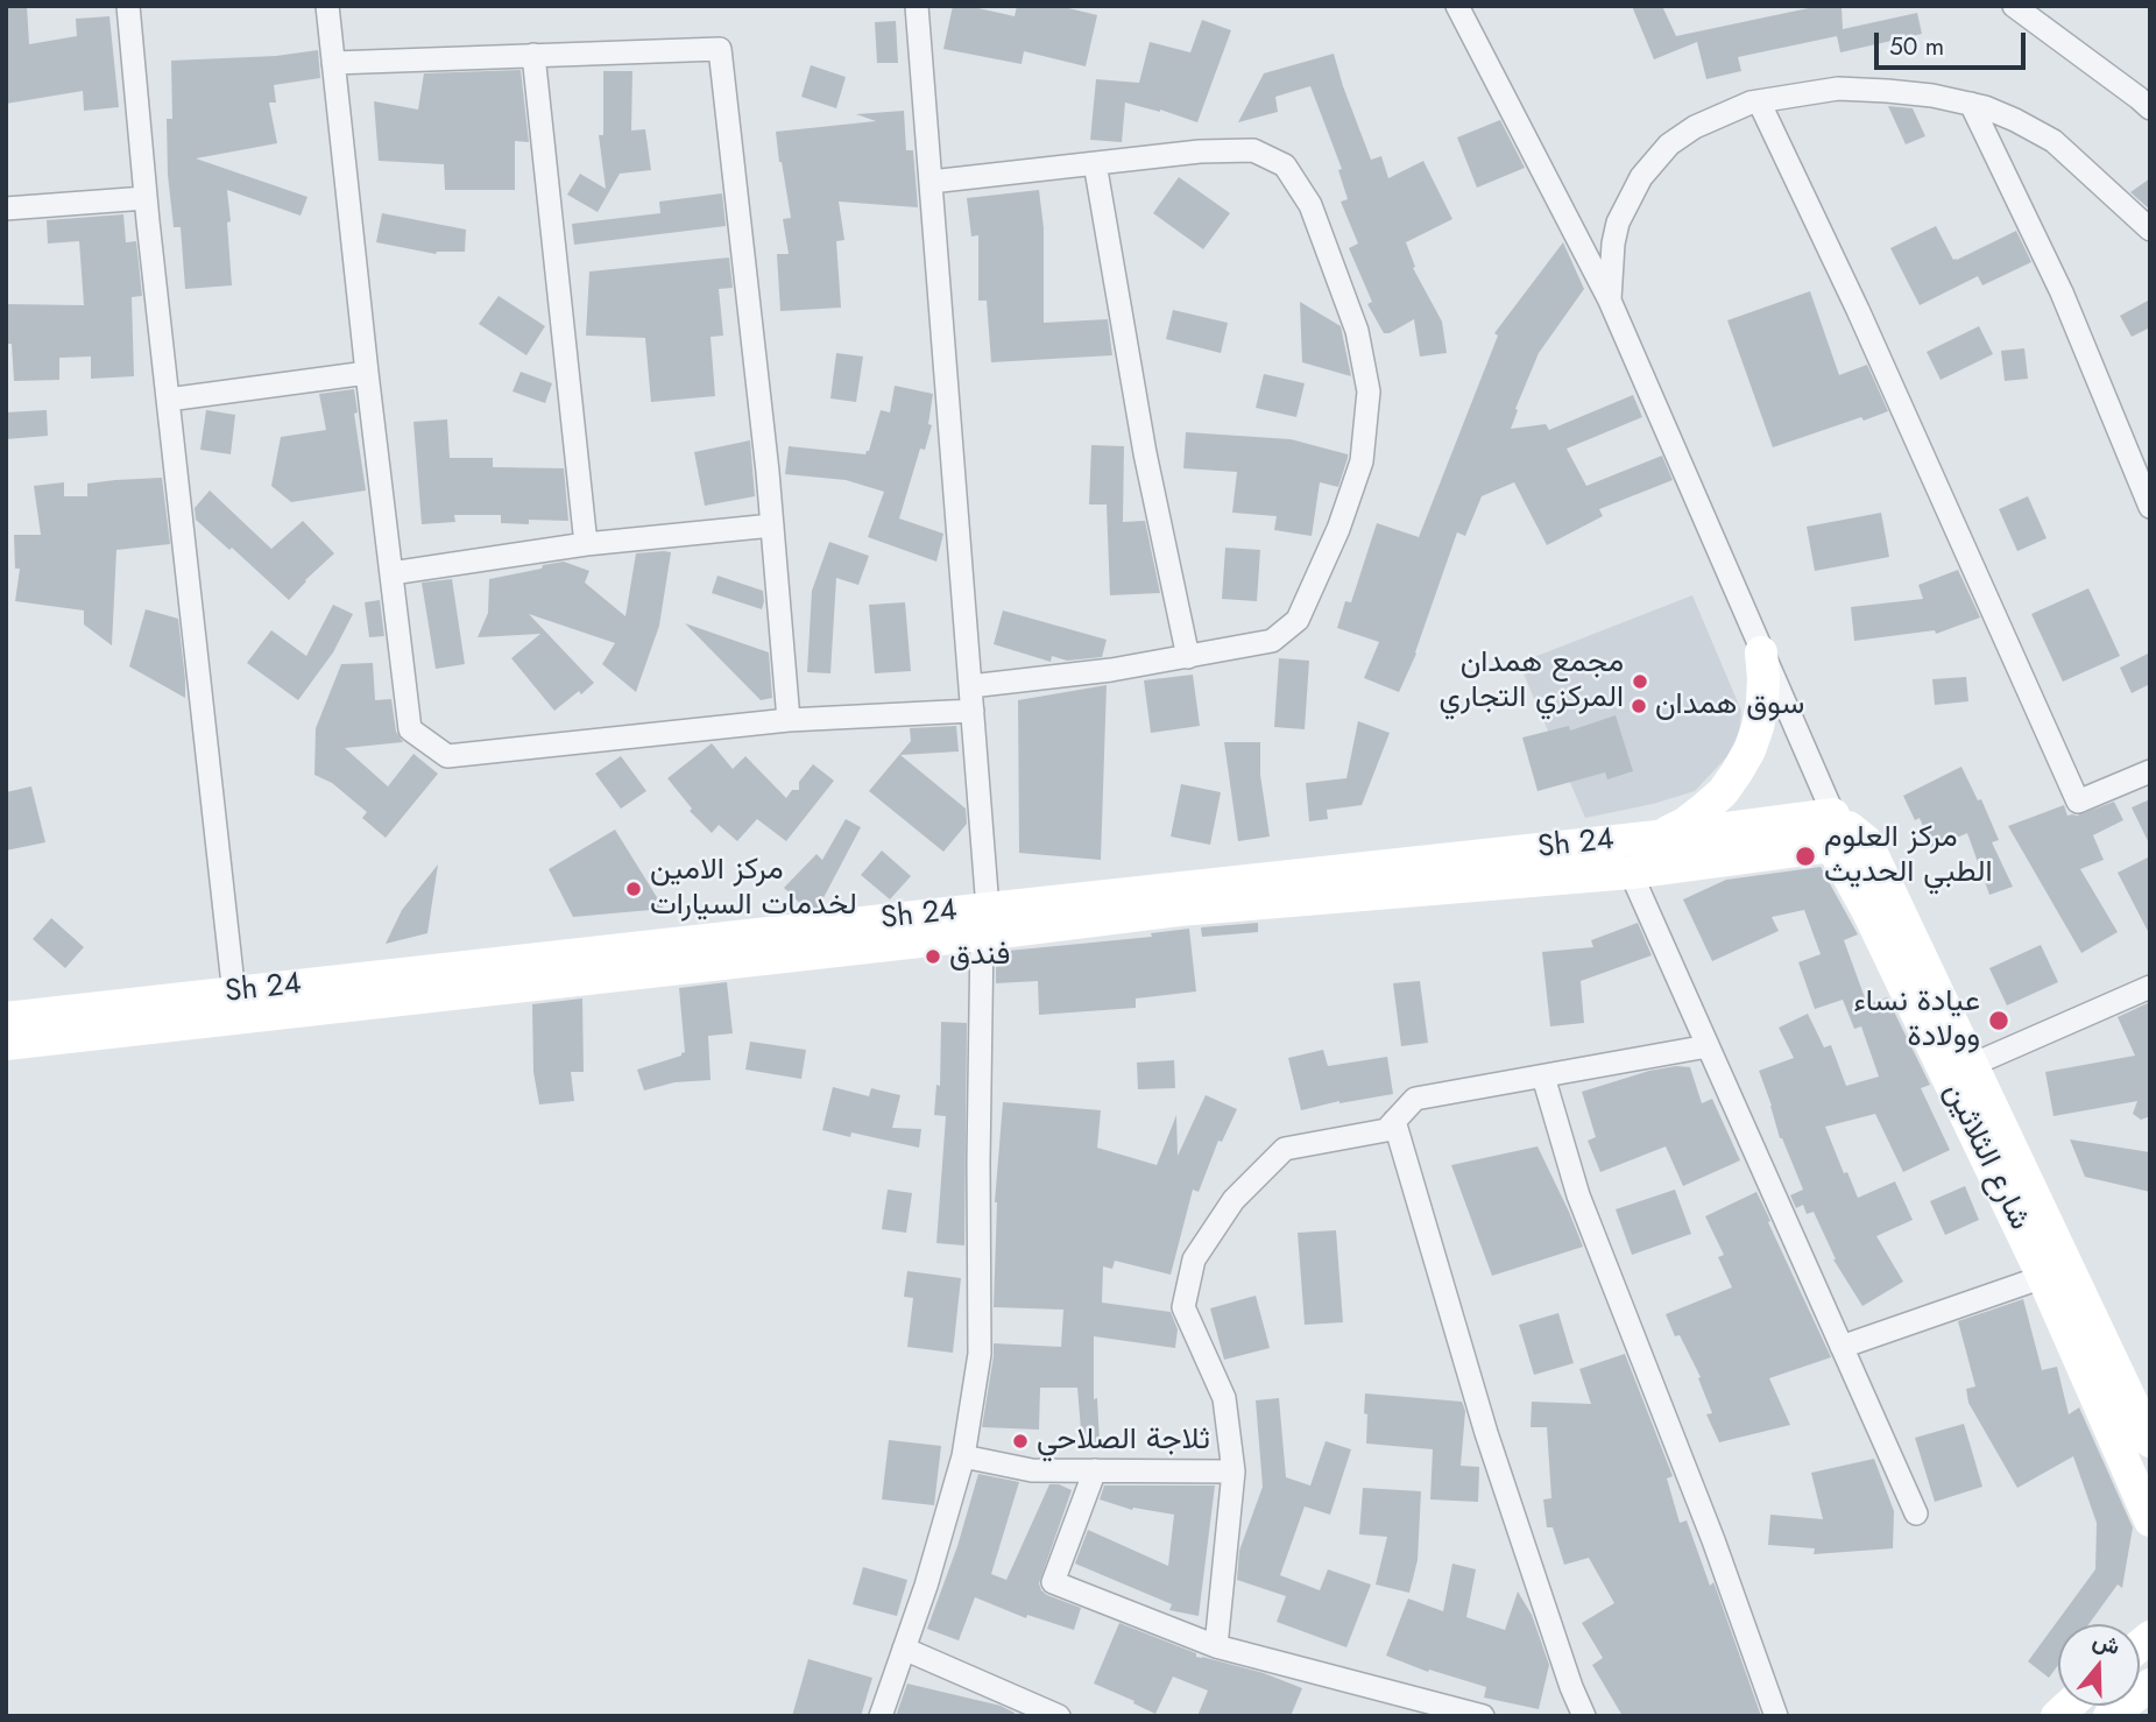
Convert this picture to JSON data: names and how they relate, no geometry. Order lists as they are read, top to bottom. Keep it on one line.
{"streets":{"street":["Sh 24","شارع الثلاثين"]},"crossings":[["Sh 24","شارع الثلاثين"]],"places":["مجمع همدان المركزي التجاري","سوق همدان","مركز العلوم الطبي الحديث","مركز الامين لخدمات السيارات","فندق","عيادة نساء وولادة","ثلاجة الصلاحي"],"scale_bar":"50 m","north":"top"}
